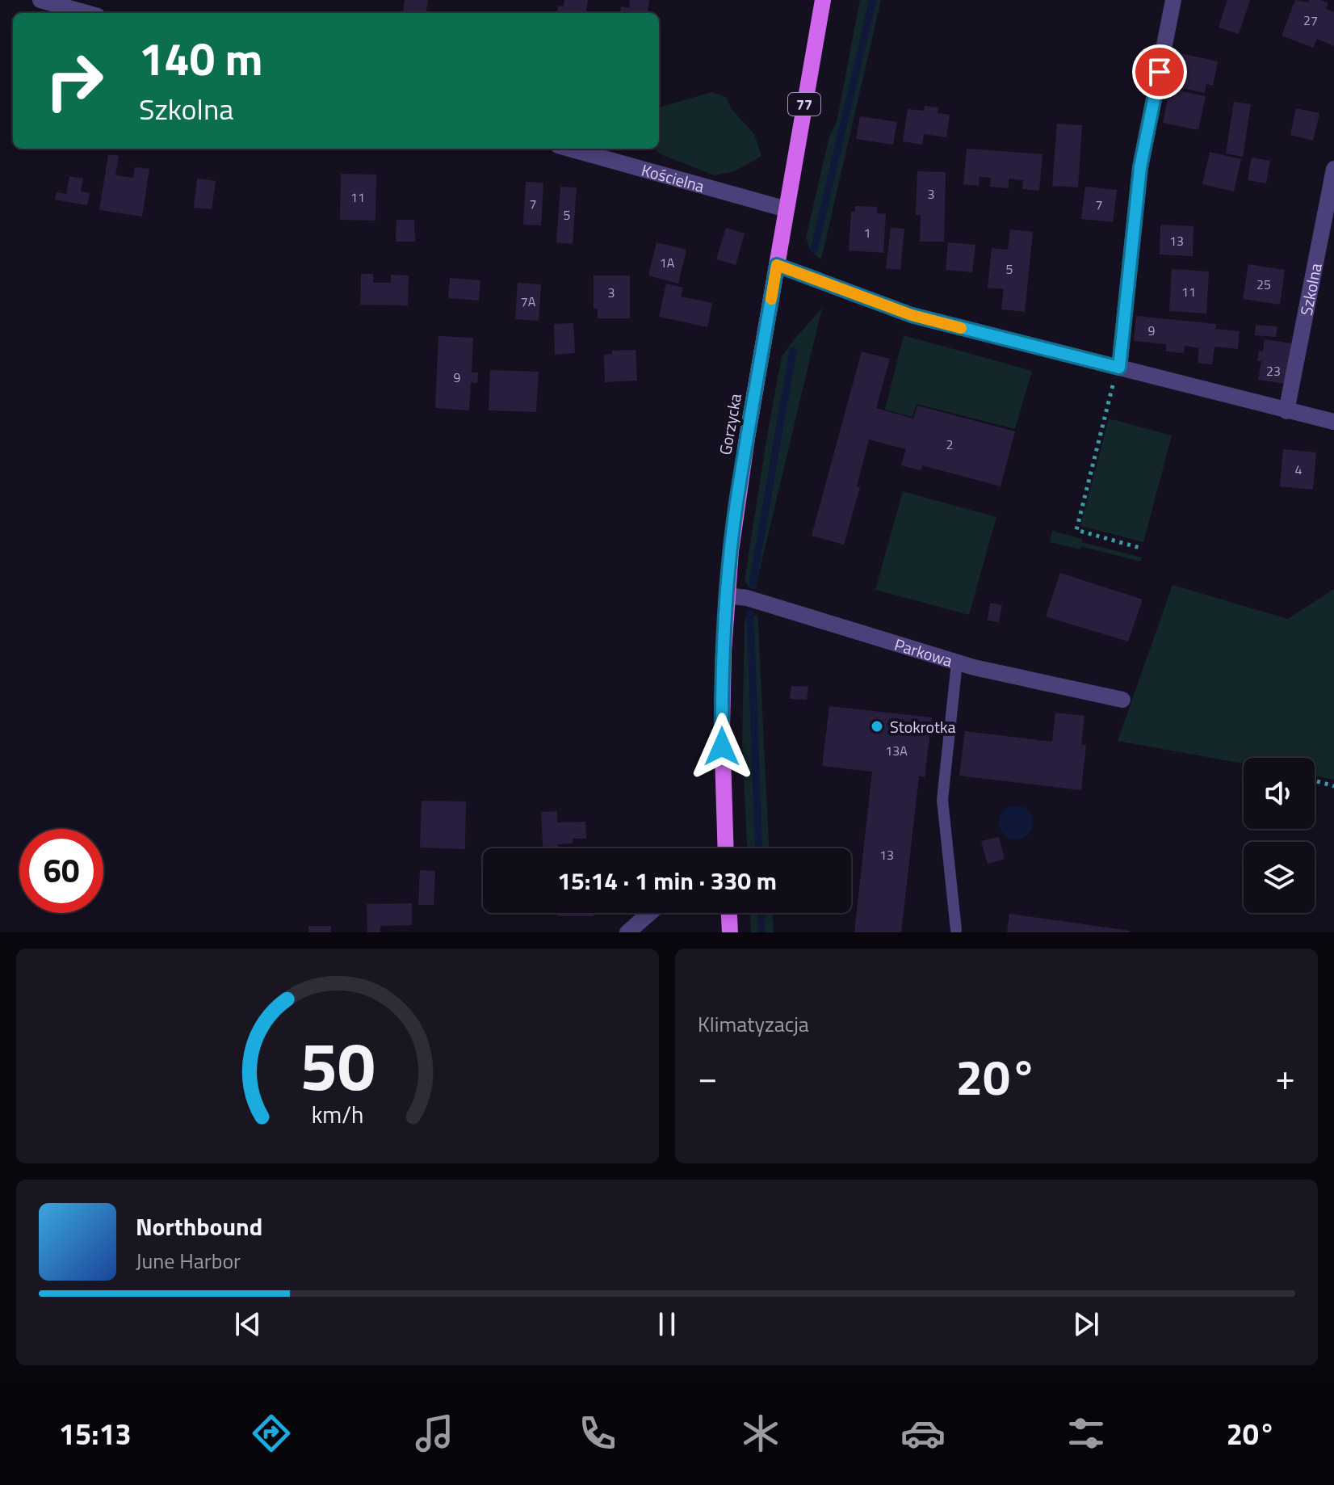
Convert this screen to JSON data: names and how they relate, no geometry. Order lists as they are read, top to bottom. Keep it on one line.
{"streets":{"main road":["77","Gorzycka"],"street":["Kościelna","Szkolna","Parkowa"]},"crossings":[["Kościelna","Gorzycka"],["Gorzycka","Parkowa"]],"places":["Stokrotka"],"house_numbers":["27","3","11","7","7","5","1","13","1A","5","25","11","3","7A","9","23","9","2","4","13A","13"],"page":{"turn":["140 m","Szkolna"],"limit":"60","trip":"15:14 · 1 min · 330 m","tile":"Klimatyzacja","heat":["−","20°","+"],"song":["Northbound","June Harbor"],"tabs":["15:13","20°"],"gauge":["50","km/h"]}}
